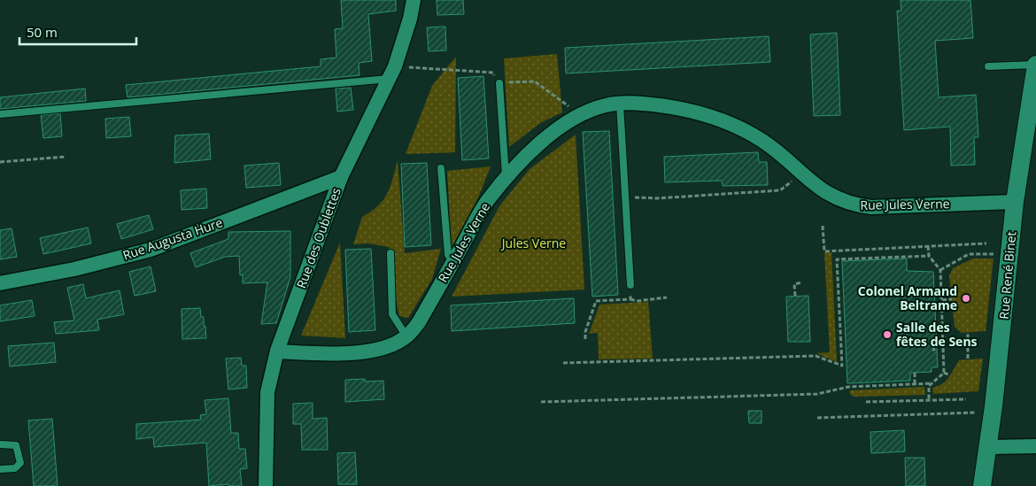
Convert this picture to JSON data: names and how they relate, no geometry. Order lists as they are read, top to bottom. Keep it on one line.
{"streets":{"street":["Rue Jules Verne","Rue des Oublettes","Rue Augusta Hure","Rue René Binet"]},"crossings":[["Rue Jules Verne","Rue des Oublettes"],["Rue Jules Verne","Rue René Binet"],["Rue des Oublettes","Rue Augusta Hure"]],"parks":["Jules Verne"],"places":["Colonel Armand Beltrame","Salle des fêtes de Sens"],"scale_bar":"50 m"}
